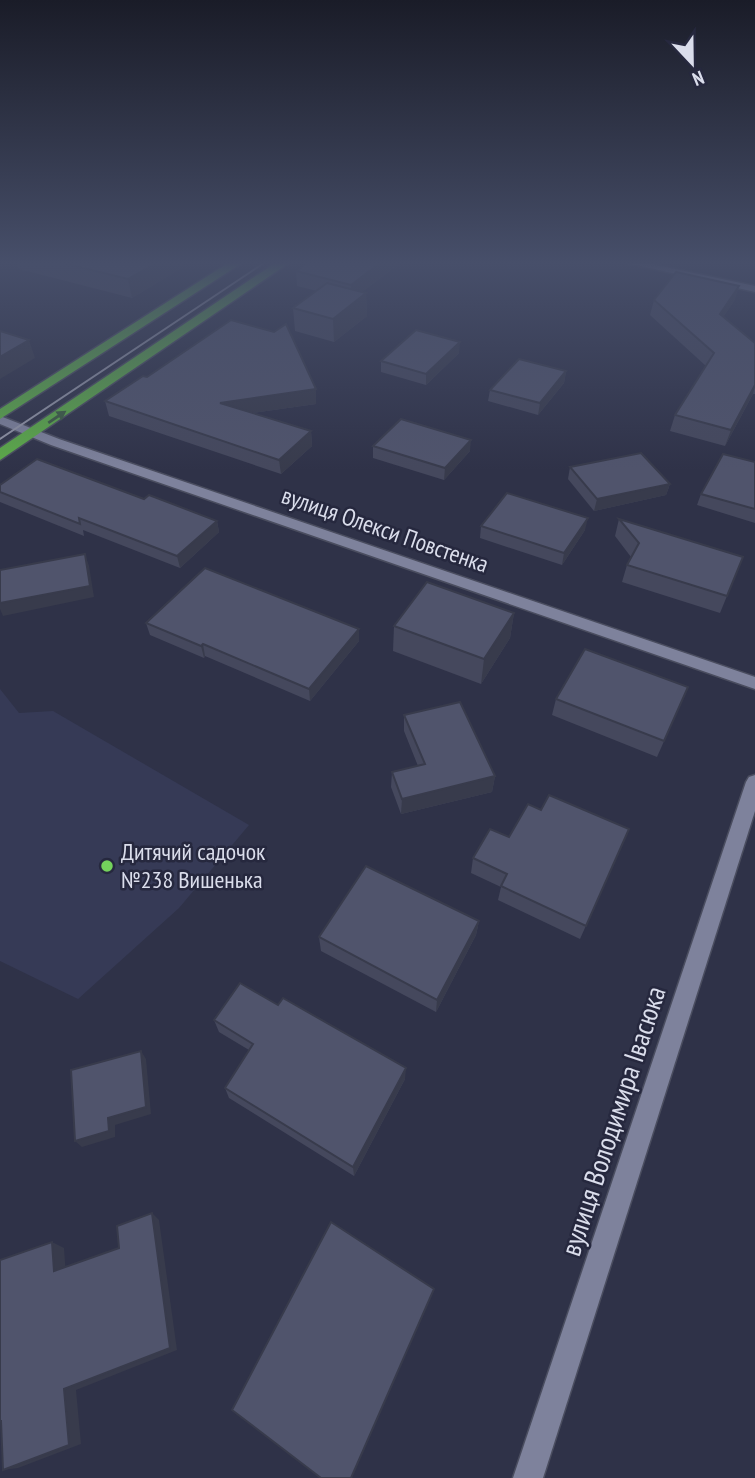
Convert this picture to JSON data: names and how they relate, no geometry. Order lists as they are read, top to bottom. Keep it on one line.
{"streets":{"street":["вулиця Олекси Повстенка","вулиця Володимира Івасюка"]},"places":["Дитячий садочок №238 Вишенька"],"north":"bottom"}
